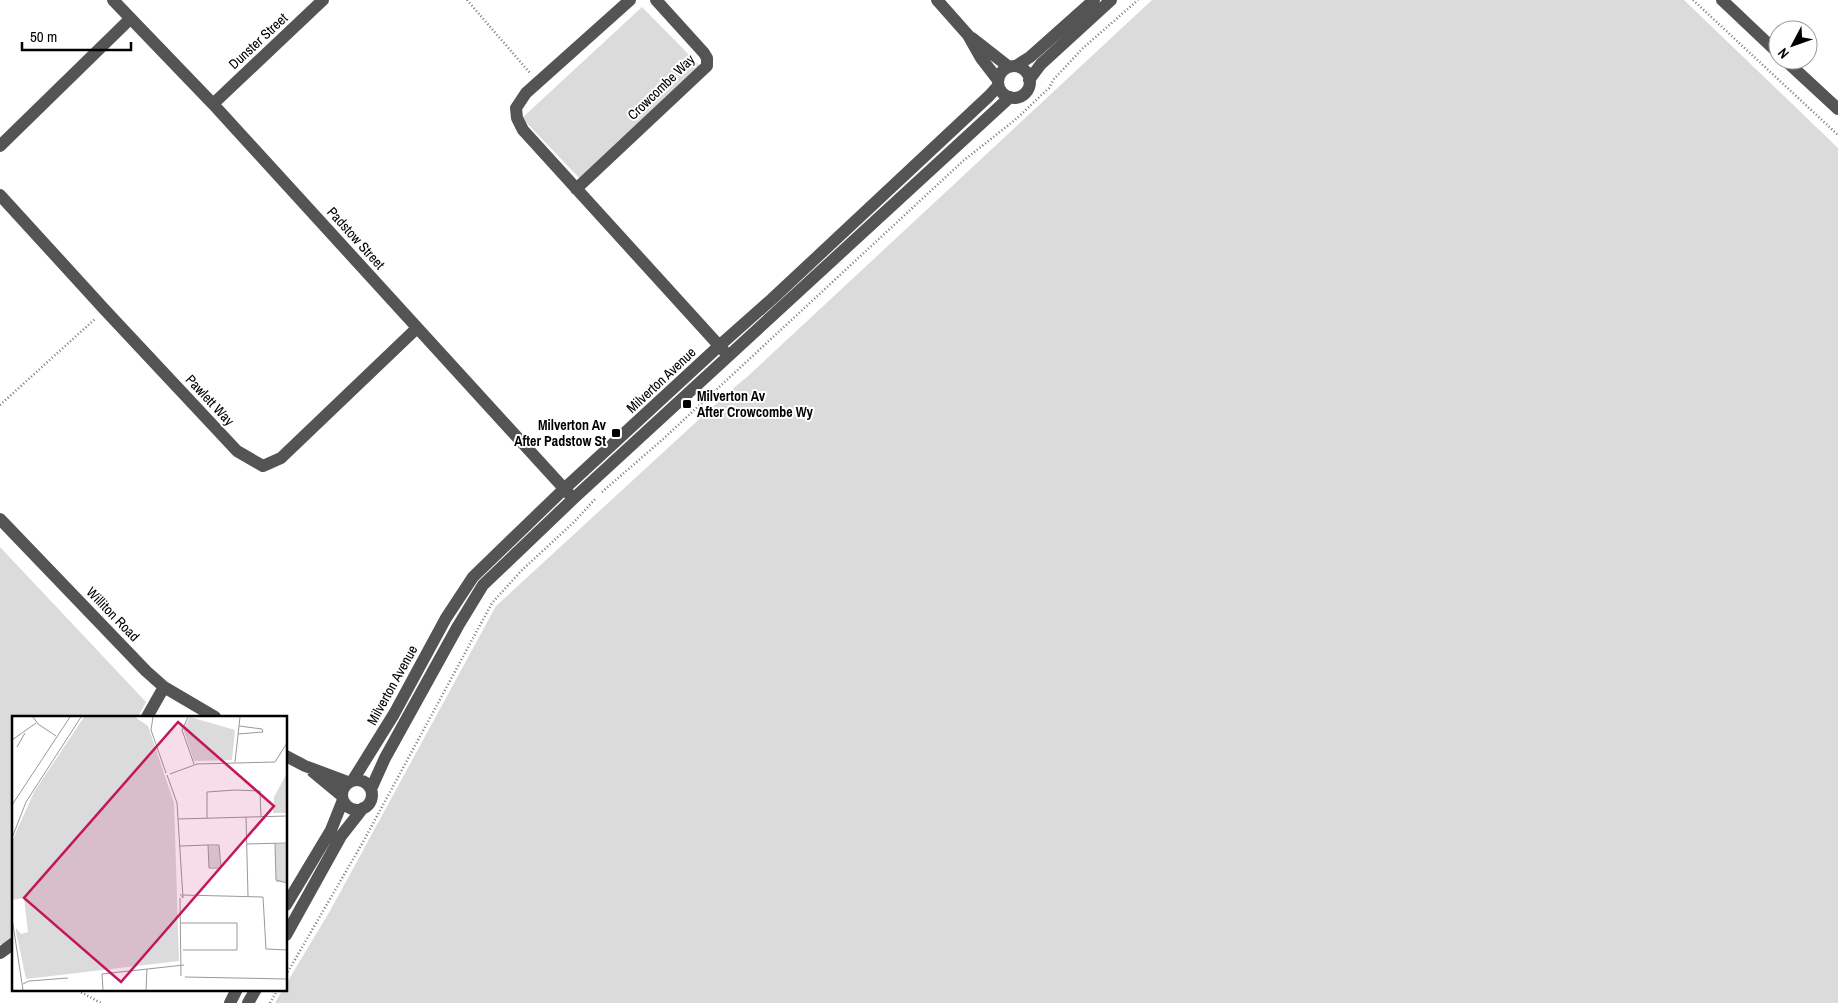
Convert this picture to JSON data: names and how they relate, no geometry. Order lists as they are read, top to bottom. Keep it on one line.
{"streets":{"street":["Dunster Street","Crowcombe Way","Padstow Street","Milverton Avenue","Pawlett Way","Williton Road"]},"crossings":[["Dunster Street","Padstow Street"],["Padstow Street","Milverton Avenue"],["Padstow Street","Pawlett Way"]],"places":{"transit":["Milverton Av After Crowcombe Wy","Milverton Av After Padstow St"]},"scale_bar":"50 m","north":"bottom left"}
